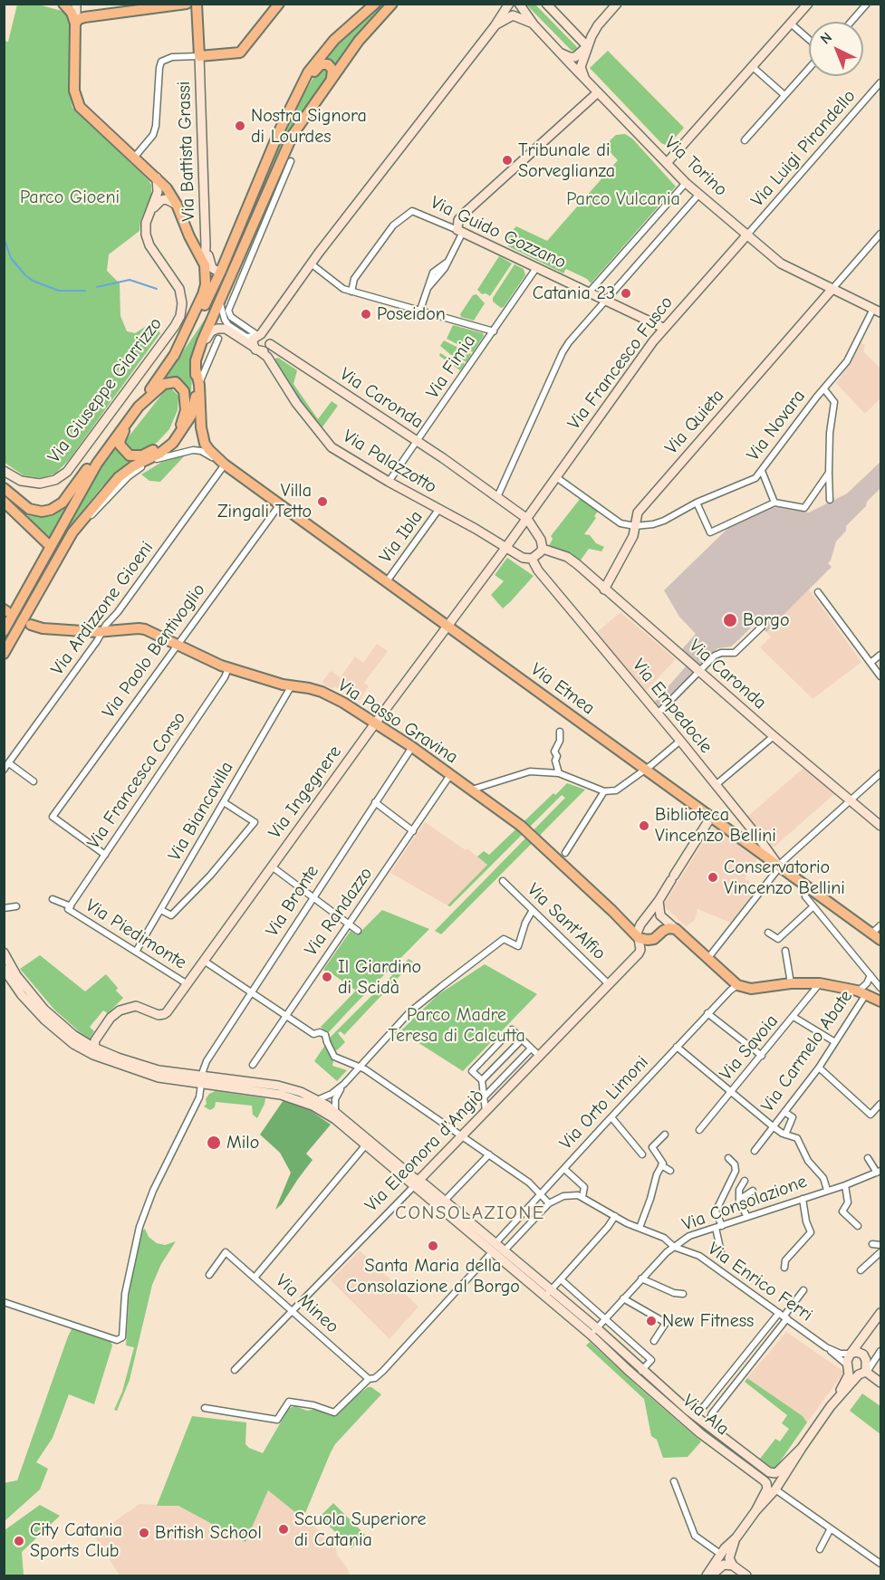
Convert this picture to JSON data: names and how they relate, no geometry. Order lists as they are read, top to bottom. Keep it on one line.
{"streets":{"main road":["Via Battista Grassi","Via Torino","Via Guido Gozzano","Via Francesco Fusco","Via Giuseppe Giarrizzo","Via Caronda","Via Quieta","Via Palazzotto","Via Etnea","Via Empedocle","Via Passo Gravina","Via Ingegnere","Via Eleonora d'Angiò","Via Ala"],"street":["Via Luigi Pirandello","Via Fimia","Via Novara","Via Ibla","Via Ardizzone Gioeni","Via Paolo Bentivoglio","Via Francesca Corso","Via Biancavilla","Via Bronte","Via Randazzo","Via Sant'Alfio","Via Piedimonte","Via Savoia","Via Carmelo Abate","Via Orto Limoni","Via Consolazione","Via Enrico Ferri","Via Mineo"]},"crossings":[["Via Luigi Pirandello","Via Torino"],["Via Luigi Pirandello","Via Francesco Fusco"],["Via Torino","Via Francesco Fusco"],["Via Torino","Via Quieta"],["Via Torino","Via Novara"],["Via Guido Gozzano","Via Francesco Fusco"],["Via Guido Gozzano","Via Fimia"],["Via Francesco Fusco","Via Caronda"],["Via Francesco Fusco","Via Ingegnere"],["Via Fimia","Via Caronda"],["Via Fimia","Via Palazzotto"],["Via Caronda","Via Quieta"],["Via Caronda","Via Palazzotto"],["Via Caronda","Via Ingegnere"],["Via Quieta","Via Novara"],["Via Palazzotto","Via Ibla"],["Via Palazzotto","Via Empedocle"],["Via Palazzotto","Via Ingegnere"],["Via Ibla","Via Etnea"],["Via Ardizzone Gioeni","Via Etnea"],["Via Ardizzone Gioeni","Via Passo Gravina"],["Via Paolo Bentivoglio","Via Etnea"],["Via Paolo Bentivoglio","Via Passo Gravina"],["Via Paolo Bentivoglio","Via Francesca Corso"],["Via Etnea","Via Empedocle"],["Via Etnea","Via Ingegnere"],["Via Passo Gravina","Via Francesca Corso"],["Via Passo Gravina","Via Ingegnere"],["Via Passo Gravina","Via Biancavilla"],["Via Passo Gravina","Via Bronte"],["Via Passo Gravina","Via Randazzo"],["Via Passo Gravina","Via Eleonora d'Angiò"],["Via Francesca Corso","Via Piedimonte"],["Via Ingegnere","Via Piedimonte"],["Via Biancavilla","Via Piedimonte"],["Via Sant'Alfio","Via Eleonora d'Angiò"],["Via Eleonora d'Angiò","Via Mineo"],["Via Consolazione","Via Enrico Ferri"],["Via Consolazione","Via Ala"]],"districts":["CONSOLAZIONE"],"parks":["Parco Gioeni","Parco Vulcania","Parco Madre Teresa di Calcutta"],"places":["Nostra Signora di Lourdes","Tribunale di Sorveglianza","Catania 23","Poseidon","Villa Zingali Tetto","Borgo","Biblioteca Vincenzo Bellini","Conservatorio Vincenzo Bellini","Il Giardino di Scidà","Milo","Santa Maria della Consolazione al Borgo","New Fitness","Scuola Superiore di Catania","British School","City Catania Sports Club"],"north":"top left"}
